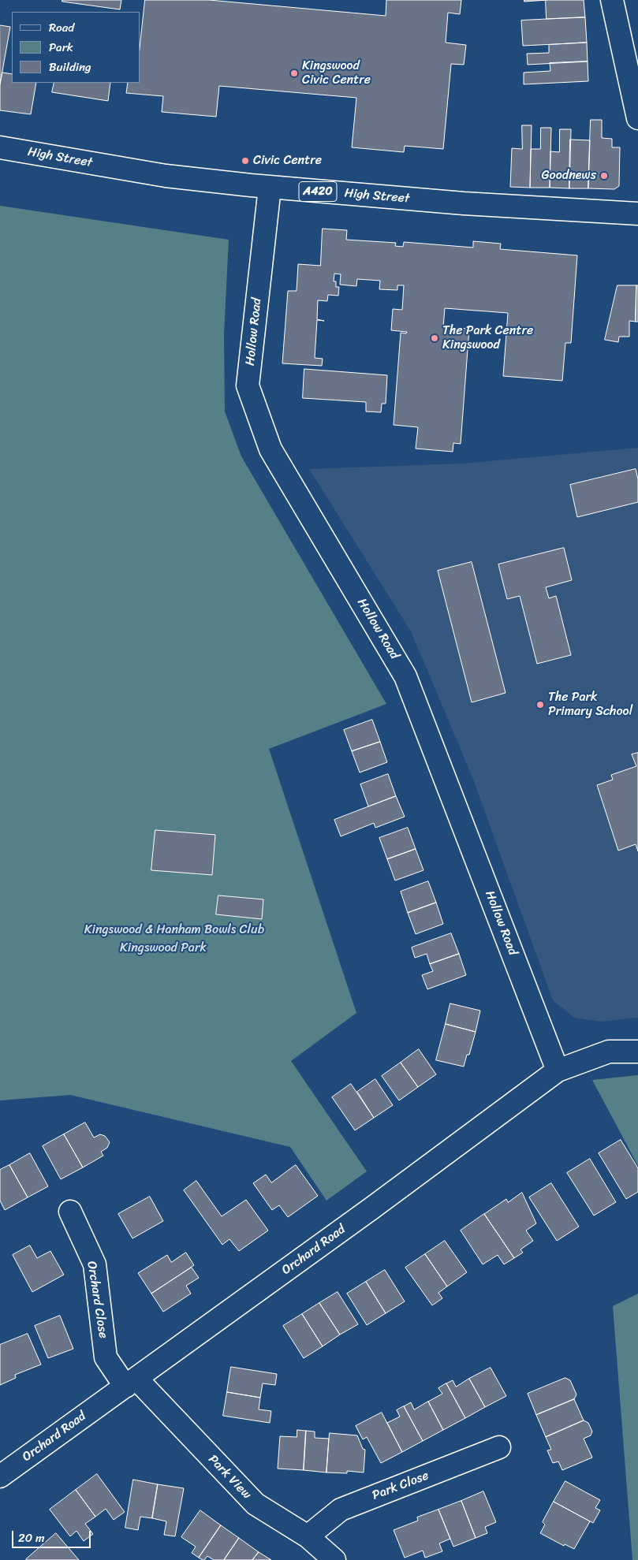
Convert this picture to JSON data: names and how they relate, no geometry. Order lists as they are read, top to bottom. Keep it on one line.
{"streets":{"street":["High Street","A420","Hollow Road","Orchard Road","Orchard Close","Park View","Park Close"]},"crossings":[["High Street","Hollow Road"],["Hollow Road","Orchard Road"],["Orchard Road","Orchard Close"],["Orchard Road","Park View"],["Orchard Close","Park View"],["Park View","Park Close"]],"parks":["Kingswood & Hanham Bowls Club","Kingswood Park"],"places":["Kingswood Civic Centre","Civic Centre","Goodnews","The Park Centre Kingswood","The Park Primary School"],"legend":["Road","Park","Building"],"scale_bar":"20 m"}
